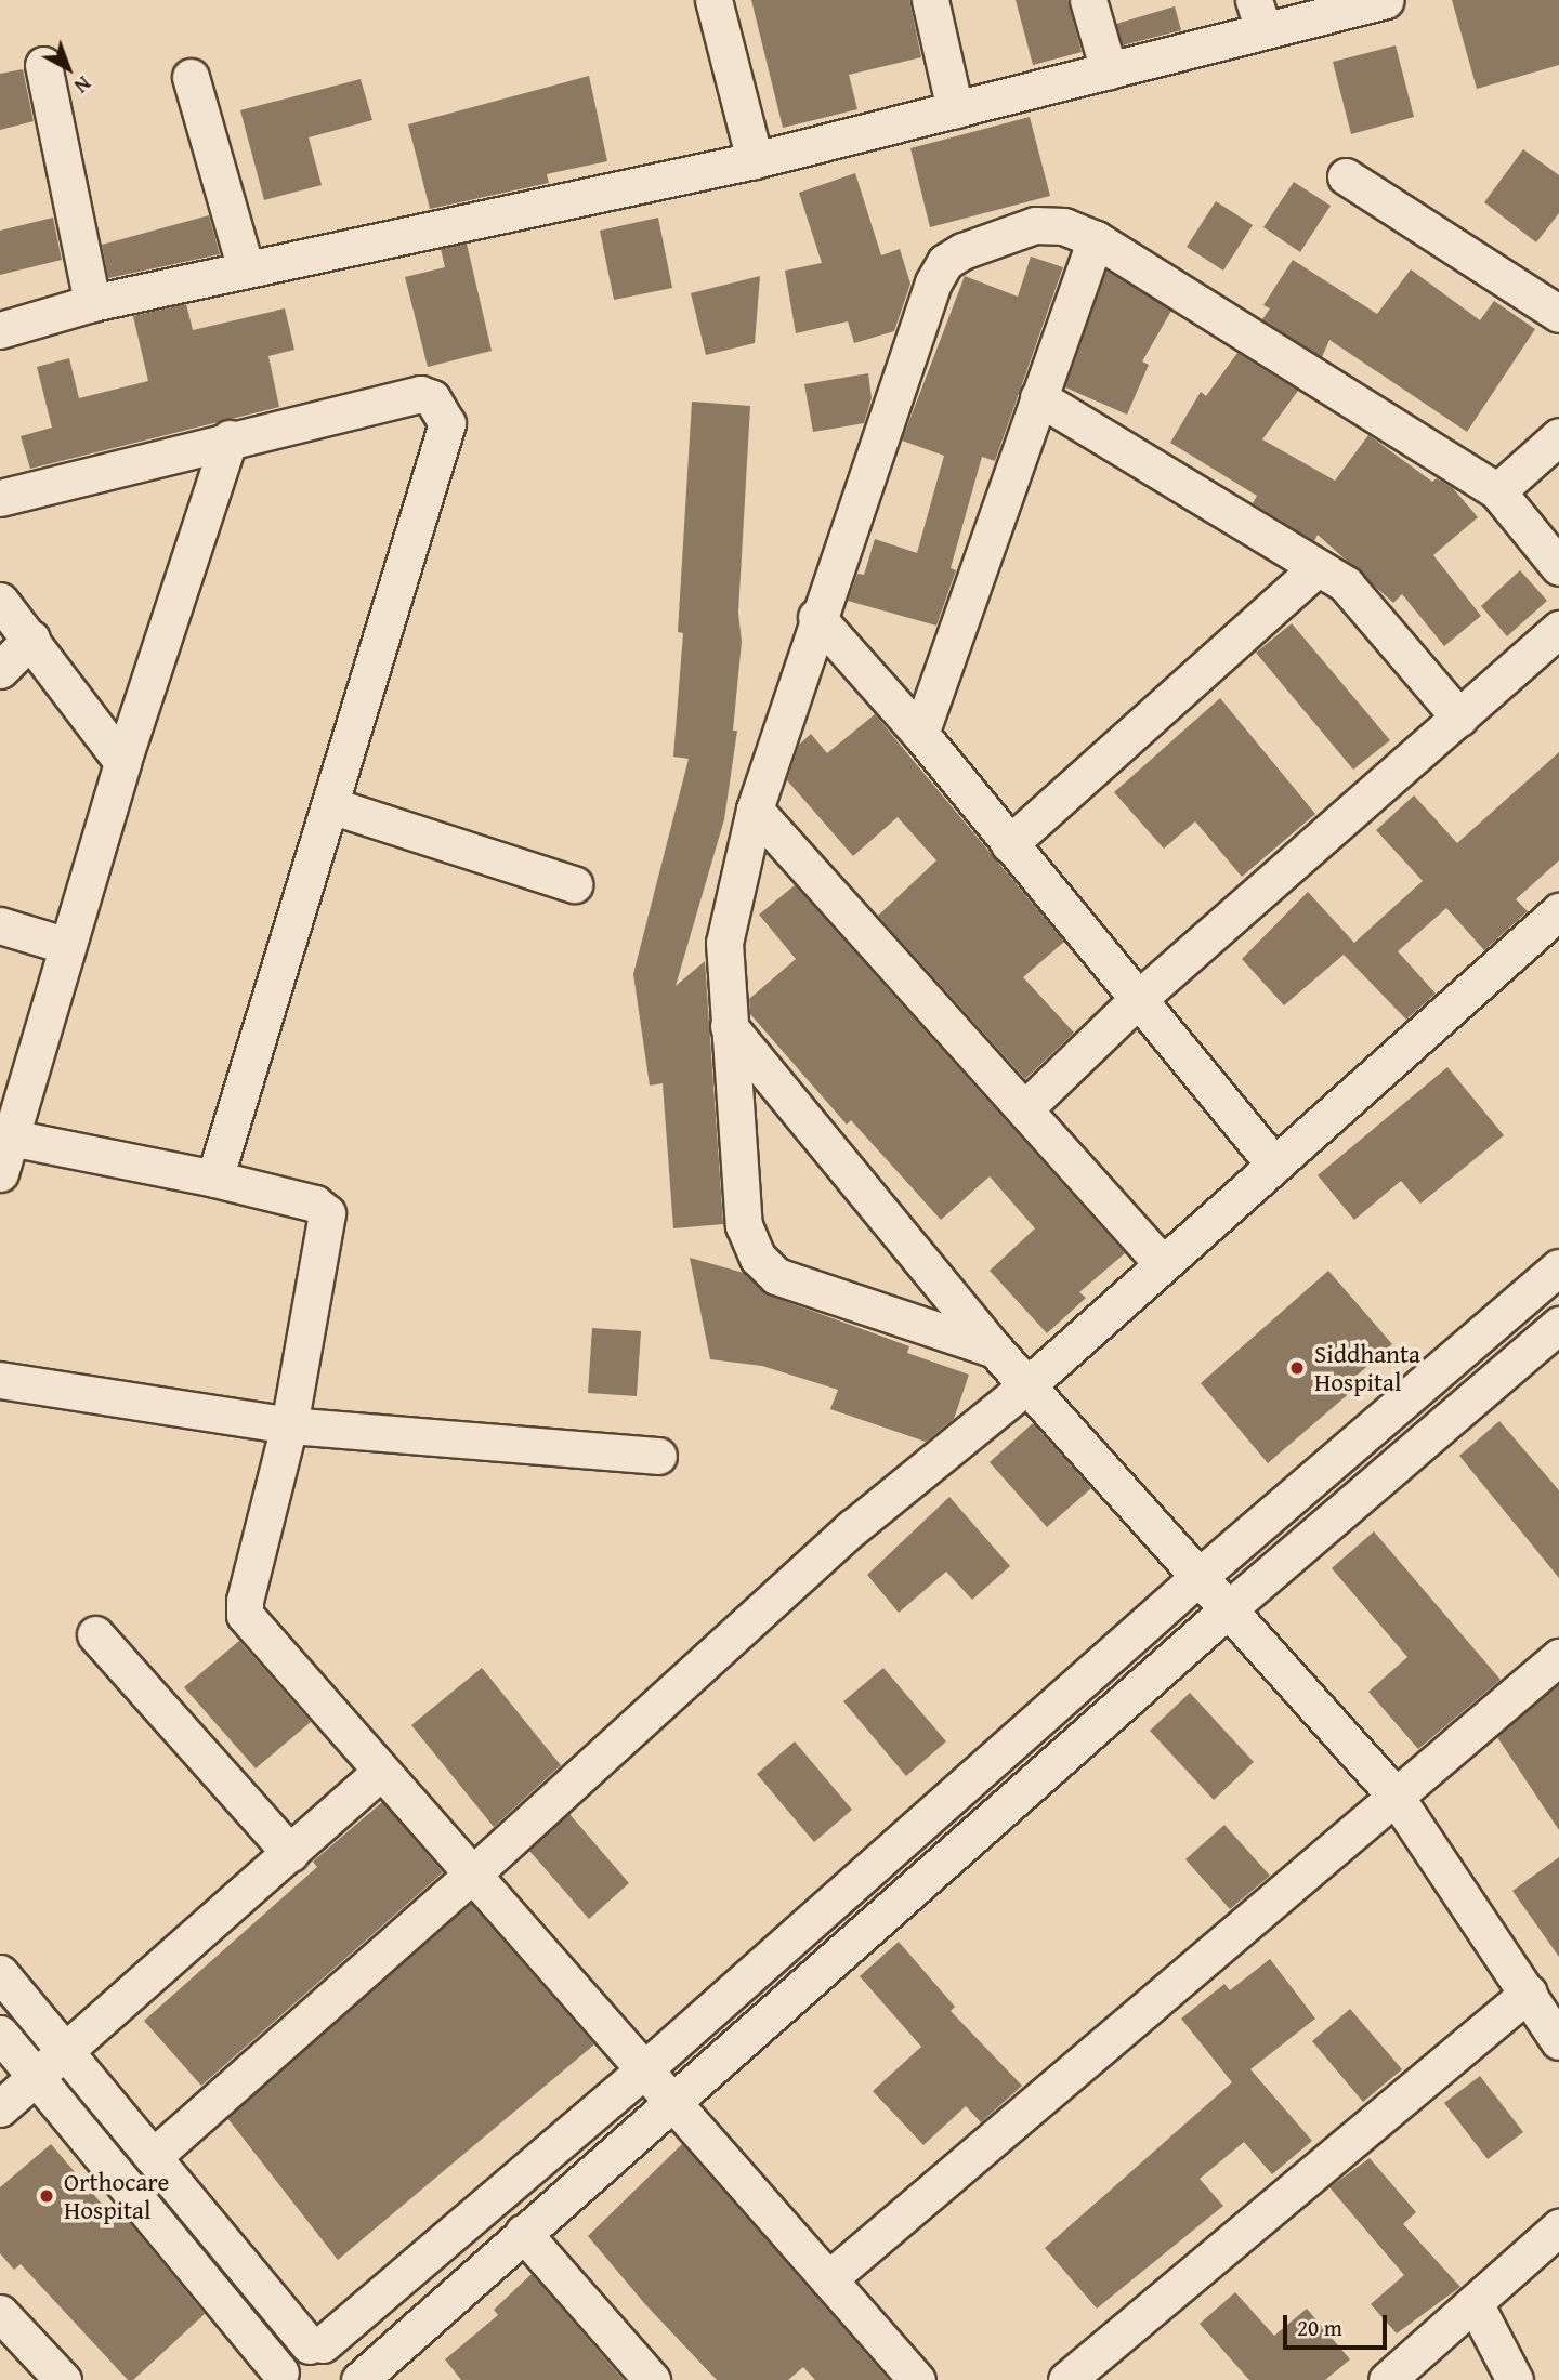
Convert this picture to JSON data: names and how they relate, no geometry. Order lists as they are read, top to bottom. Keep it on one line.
{"places":["Siddhanta Hospital","Orthocare Hospital"],"scale_bar":"20 m","north":"bottom right"}
